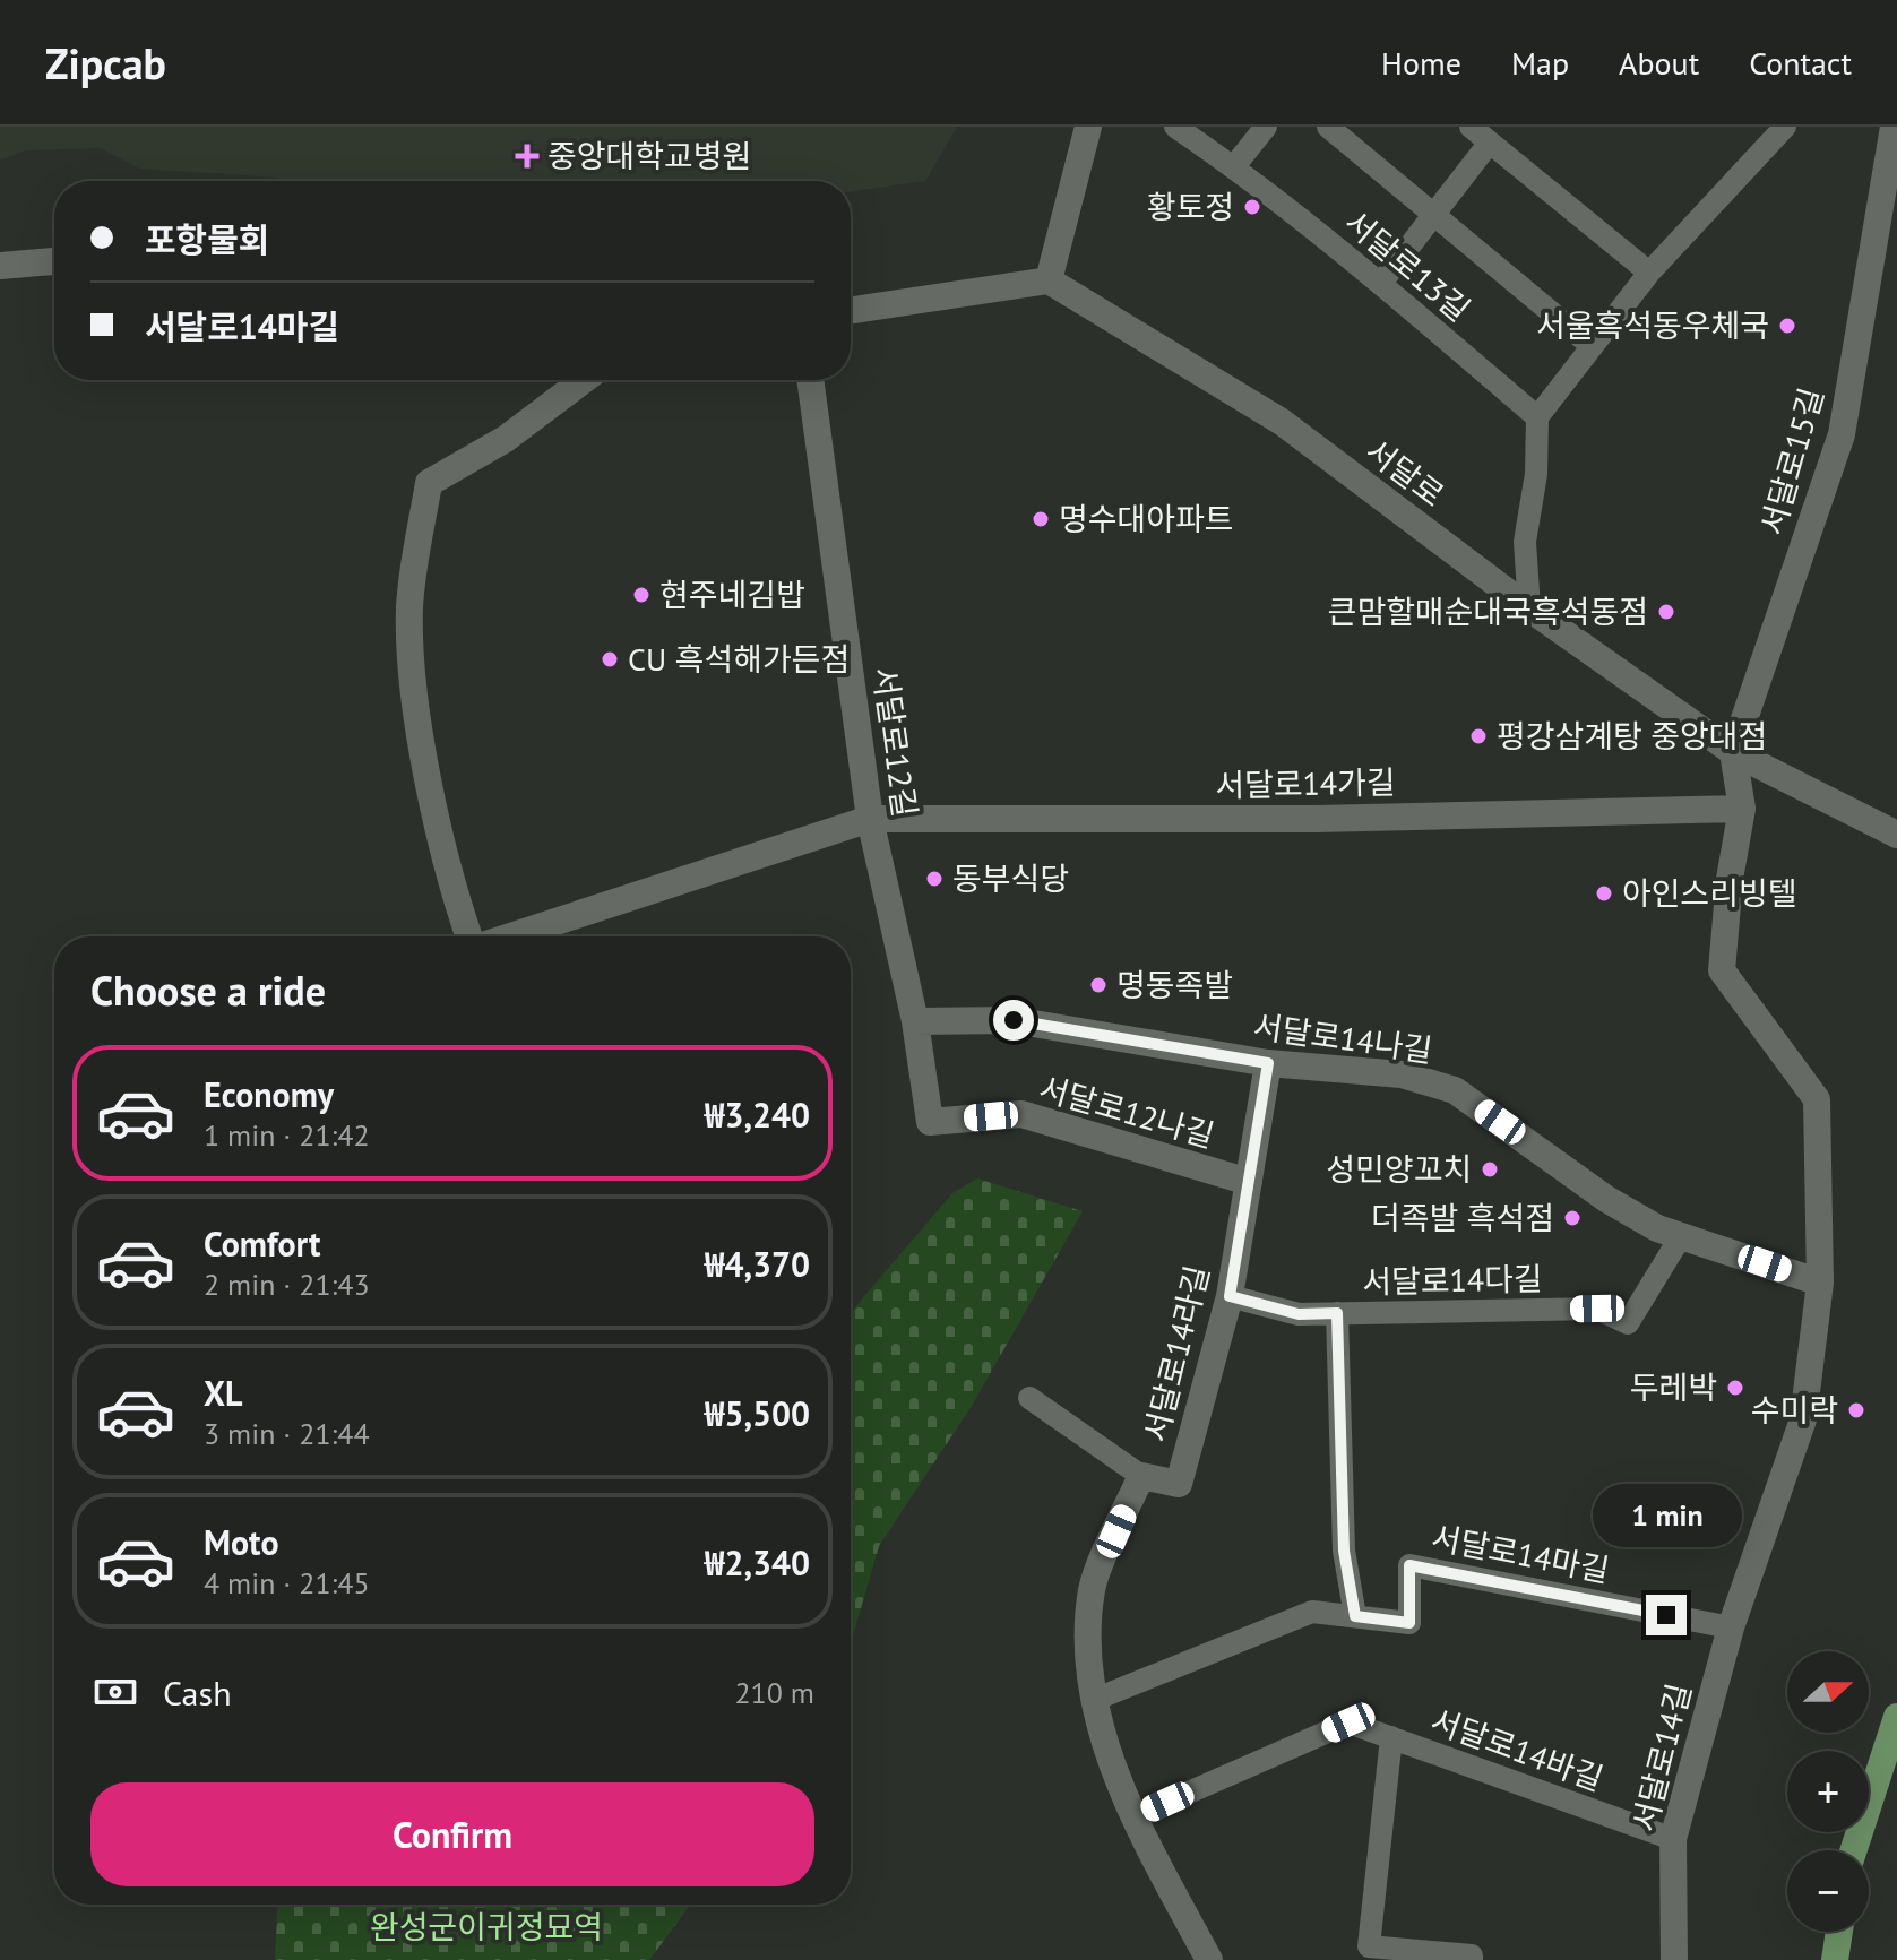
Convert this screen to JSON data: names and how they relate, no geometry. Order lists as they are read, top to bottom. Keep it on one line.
{"streets":{"street":["서달로15길","서달로","서달로12길","서달로14가길","서달로14나길","서달로12나길","서달로14라길","서달로14길"],"lane":["서달로13길","서달로14다길","서달로14마길","서달로14바길"]},"crossings":[["서달로15길","서달로"],["서달로15길","서달로14길"],["서달로","서달로14길"],["서달로12길","서달로14가길"],["서달로12길","서달로14나길"],["서달로12길","서달로12나길"],["서달로14가길","서달로14길"],["서달로14나길","서달로14다길"],["서달로14나길","서달로14라길"],["서달로14나길","서달로14길"],["서달로12나길","서달로14라길"],["서달로14다길","서달로14라길"],["서달로14라길","서달로14마길"],["서달로14라길","서달로14바길"],["서달로14마길","서달로14길"],["서달로14바길","서달로14길"]],"parks":["완성군이귀정묘역"],"places":{"health":["중앙대학교병원"],"other":["황토정","서울흑석동우체국","명수대아파트","현주네김밥","큰맘할매순대국흑석동점","CU 흑석해가든점","평강삼계탕 중앙대점","동부식당","아인스리빙텔","명동족발","성민양꼬치","더족발 흑석점","두레박","수미락"]},"north":"right","page":{"header":"Zipcab","nav":["Home","Map","About","Contact"],"banner":["포항물회","서달로14마길"],"heading":"Choose a ride","list":[{"name":"Economy","note":"1 min · 21:42","value":"₩3,240"},{"name":"Comfort","note":"2 min · 21:43","value":"₩4,370"},{"name":"XL","note":"3 min · 21:44","value":"₩5,500"},{"name":"Moto","note":"4 min · 21:45","value":"₩2,340"}],"bubble":"1 min","pay":["Cash","210 m"],"map_buttons":["+","−"],"buttons":"Confirm"}}
